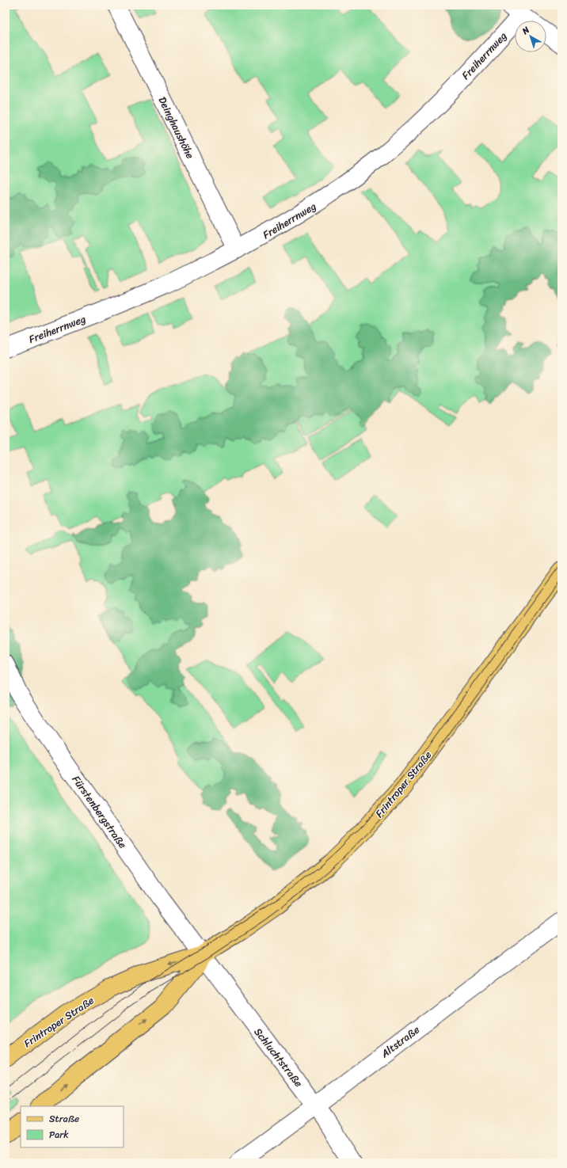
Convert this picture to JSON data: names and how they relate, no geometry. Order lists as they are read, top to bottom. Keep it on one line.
{"streets":{"main road":["Frintroper Straße"],"street":["Freiherrnweg","Deinghaushöhe","Fürstenbergstraße","Altstraße","Schluchtstraße"]},"crossings":[["Freiherrnweg","Deinghaushöhe"],["Frintroper Straße","Fürstenbergstraße"],["Frintroper Straße","Schluchtstraße"],["Fürstenbergstraße","Schluchtstraße"],["Altstraße","Schluchtstraße"]],"legend":["Straße","Park"],"north":"top left"}
